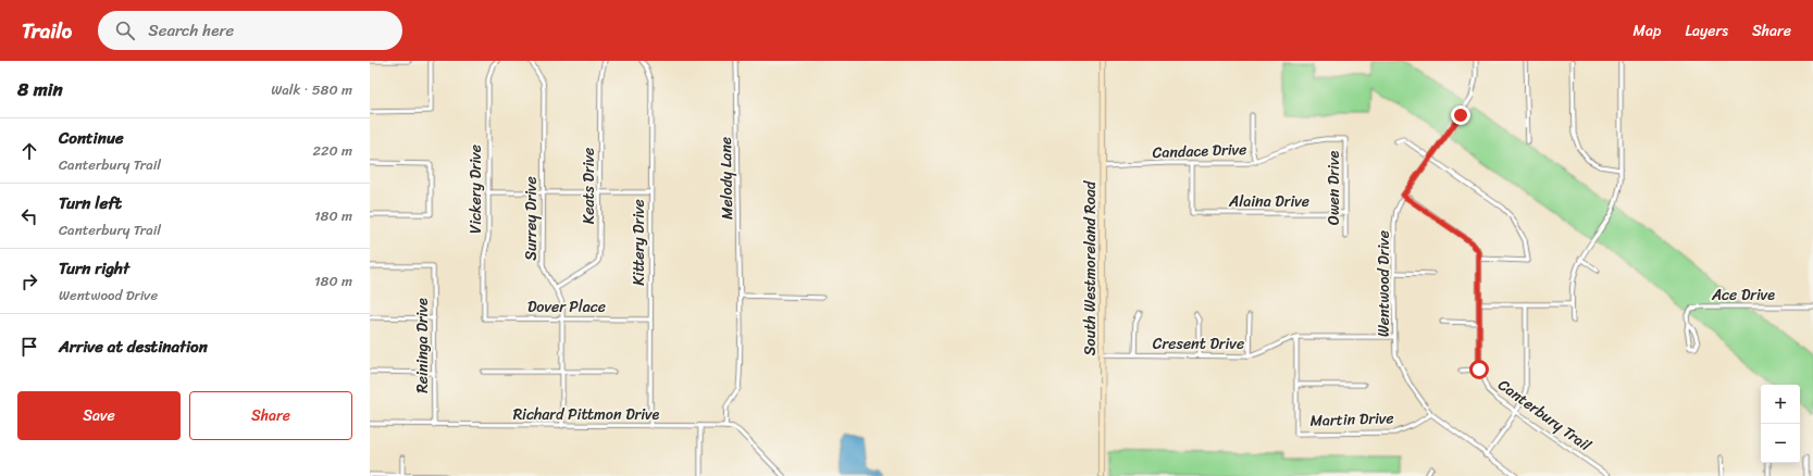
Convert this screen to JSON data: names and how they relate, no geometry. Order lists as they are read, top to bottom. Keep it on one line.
{"streets":{"street":["Candace Drive","Melody Lane","Keats Drive","Owen Drive","Vickery Drive","Alaina Drive","Surrey Drive","Kittery Drive","South Westmoreland Road","Wentwood Drive","Ace Drive","Dover Place","Cresent Drive","Reininga Drive","Richard Pittmon Drive","Canterbury Trail","Martin Drive"]},"crossings":[["Candace Drive","Owen Drive"],["Candace Drive","Alaina Drive"],["Candace Drive","South Westmoreland Road"],["Melody Lane","Richard Pittmon Drive"],["Keats Drive","Surrey Drive"],["Owen Drive","Alaina Drive"],["Vickery Drive","Dover Place"],["Surrey Drive","Dover Place"],["Surrey Drive","Richard Pittmon Drive"],["Kittery Drive","Dover Place"],["Kittery Drive","Richard Pittmon Drive"],["South Westmoreland Road","Cresent Drive"],["Wentwood Drive","Cresent Drive"],["Wentwood Drive","Martin Drive"],["Reininga Drive","Richard Pittmon Drive"]],"page":{"header":"Trailo","search":"Search here","nav":["Map","Layers","Share"],"heading":["8 min","Walk · 580 m"],"list":[["Continue","Canterbury Trail","220 m"],["Turn left","Canterbury Trail","180 m"],["Turn right","Wentwood Drive","180 m"],"Arrive at destination"],"buttons":["Save","Share"],"map_buttons":["+","−"]}}
